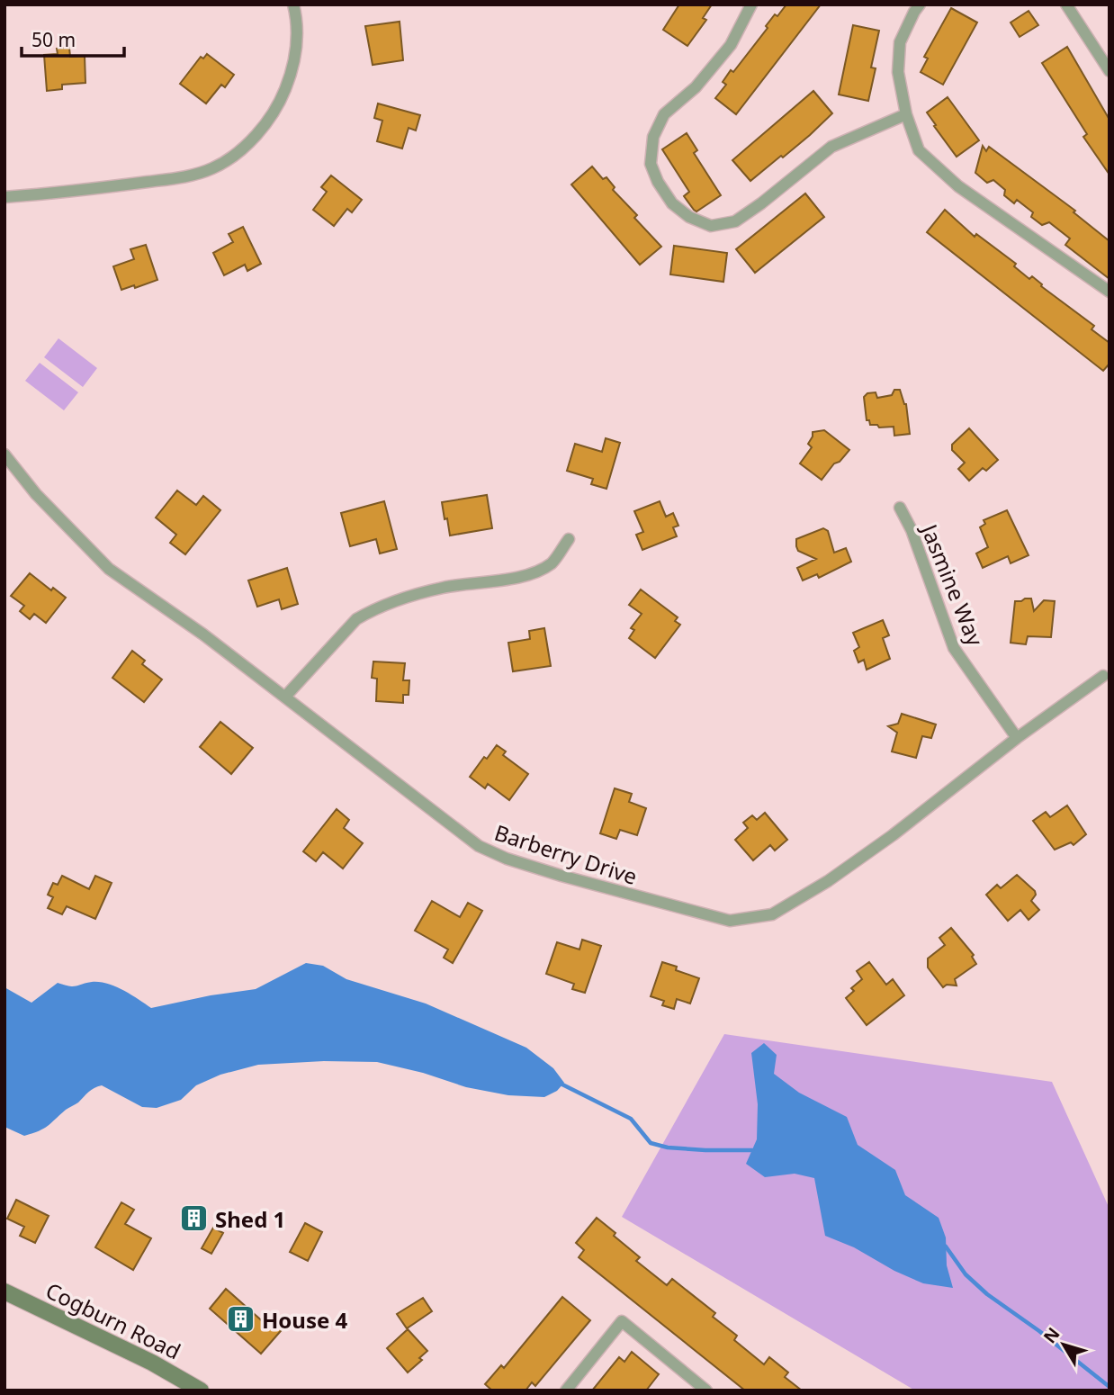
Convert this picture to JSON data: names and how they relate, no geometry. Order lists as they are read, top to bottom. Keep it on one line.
{"streets":{"street":["Jasmine Way","Barberry Drive","Cogburn Road"]},"crossings":[["Jasmine Way","Barberry Drive"]],"places":{"building":["Shed 1","House 4"]},"scale_bar":"50 m","north":"top left"}
